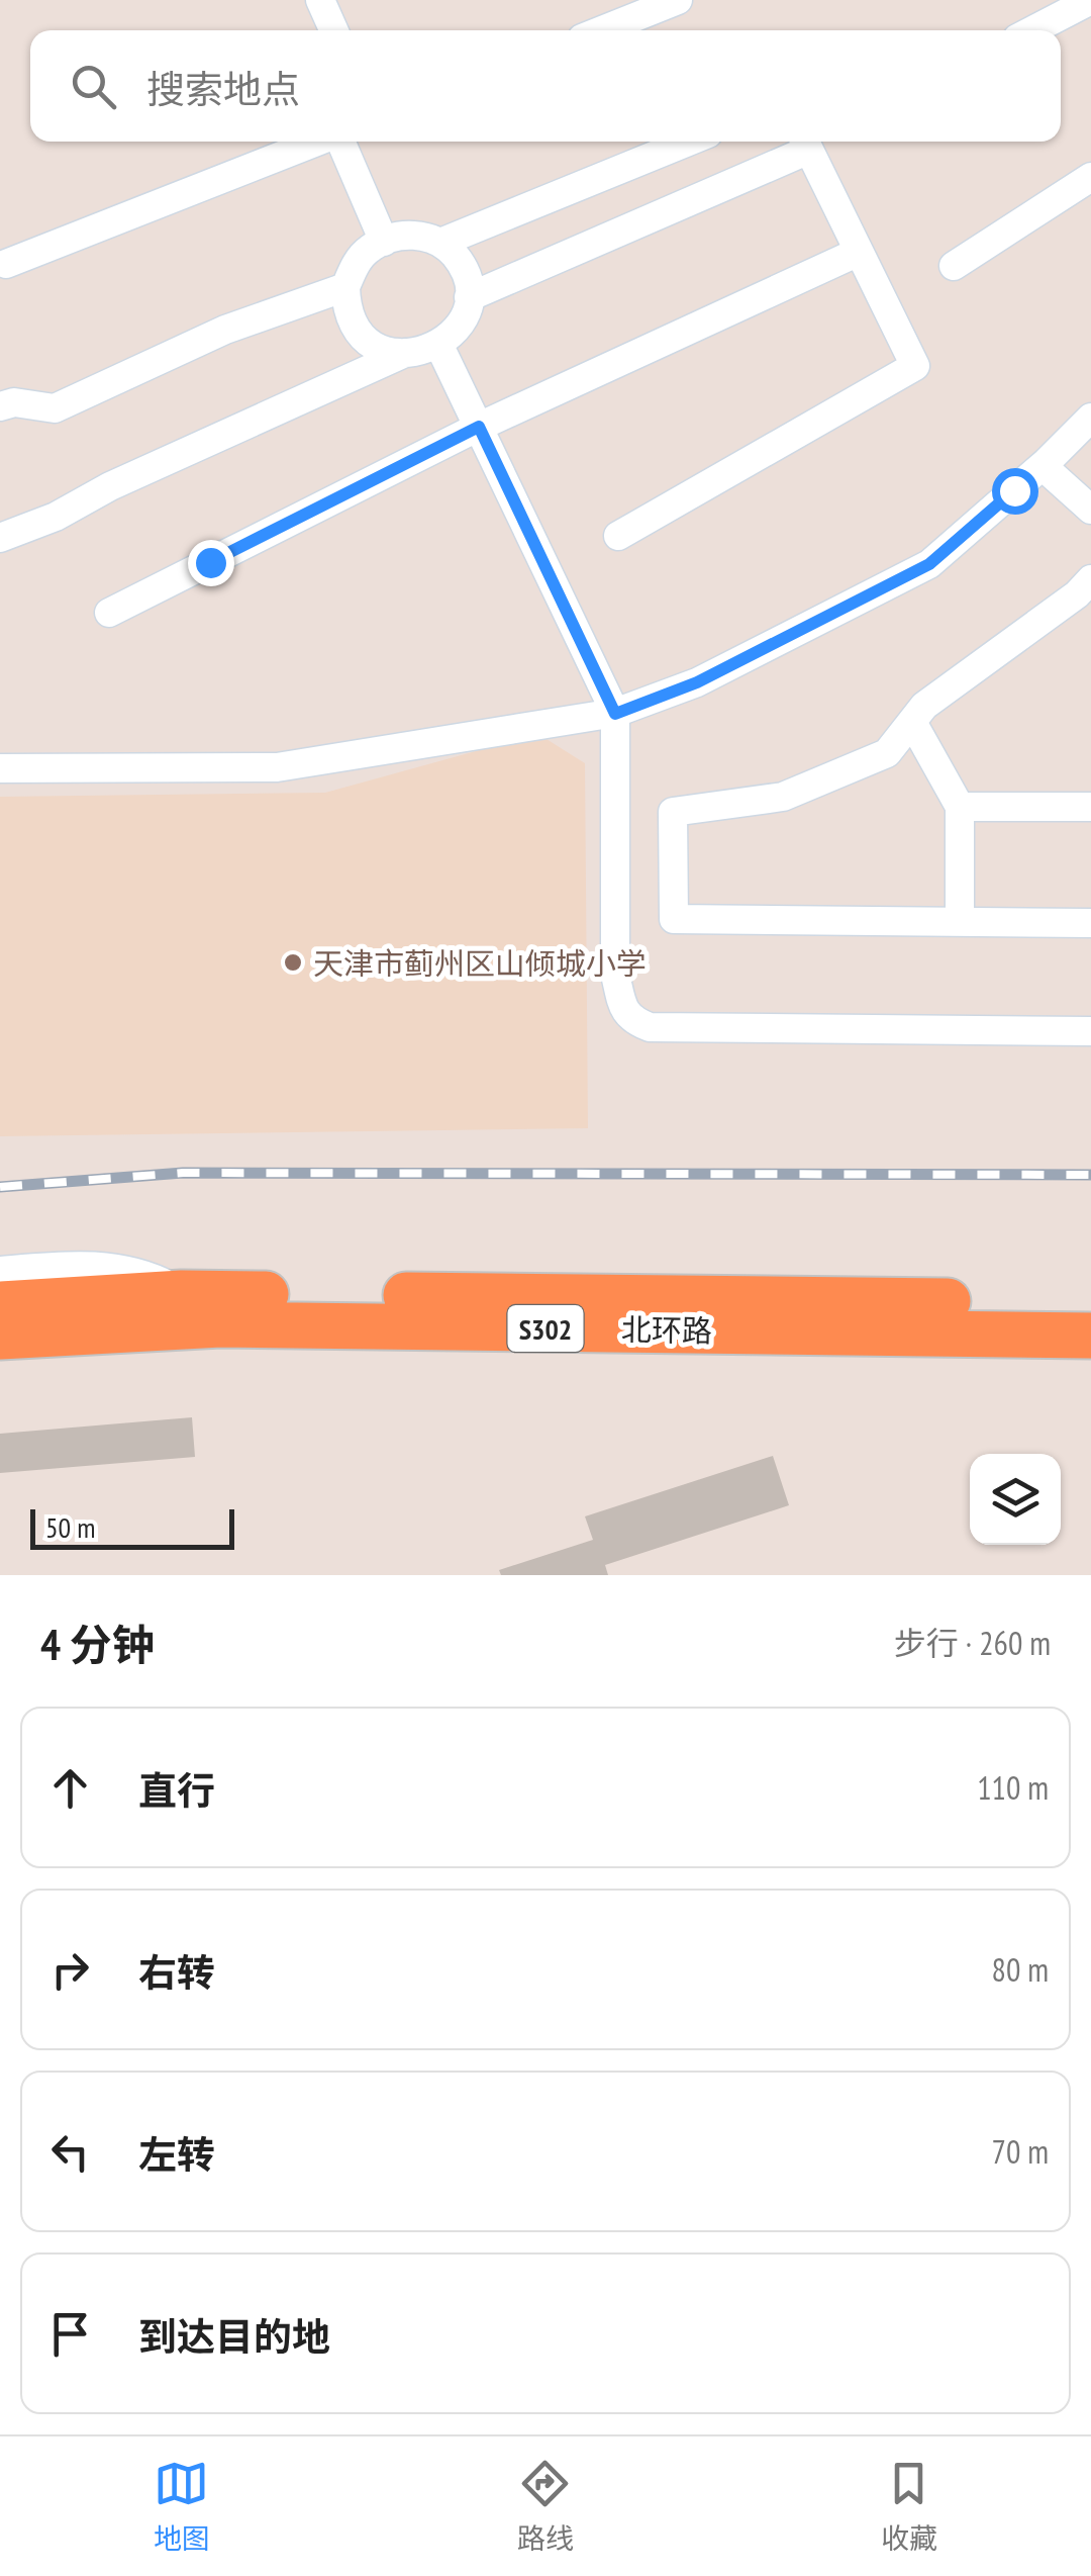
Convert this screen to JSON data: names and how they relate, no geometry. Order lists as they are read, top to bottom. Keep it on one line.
{"streets":{"highway":["S302","北环路"]},"places":["天津市蓟州区山倾城小学"],"scale_bar":"50 m","page":{"search":"搜索地点","scale":"50 m","heading":["4 分钟","步行 · 260 m"],"list":[["直行","110 m"],["右转","80 m"],["左转","70 m"],"到达目的地"],"nav":["地图","路线","收藏"]}}
